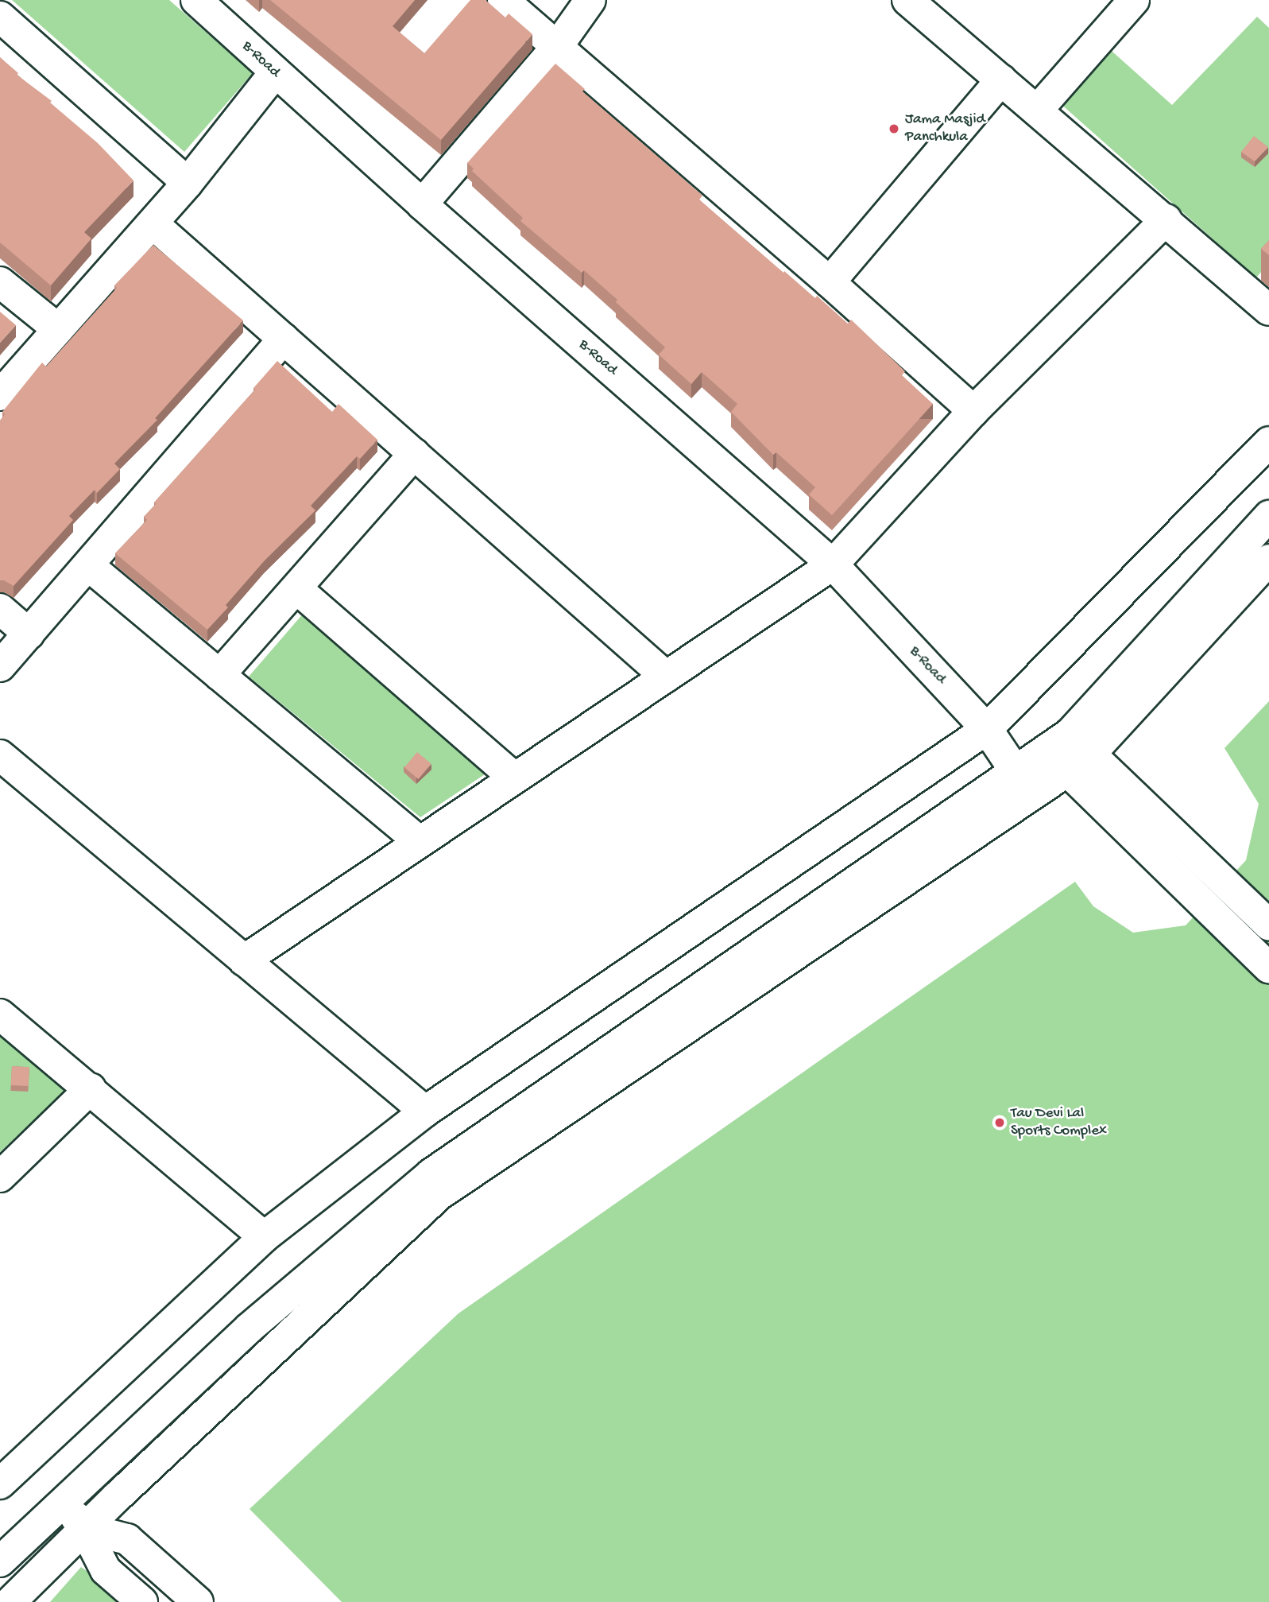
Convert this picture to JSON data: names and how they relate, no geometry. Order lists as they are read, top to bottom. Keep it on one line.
{"streets":{"street":["B-Road"]},"places":["Jama Masjid Panchkula","Tau Devi Lal Sports Complex"]}
